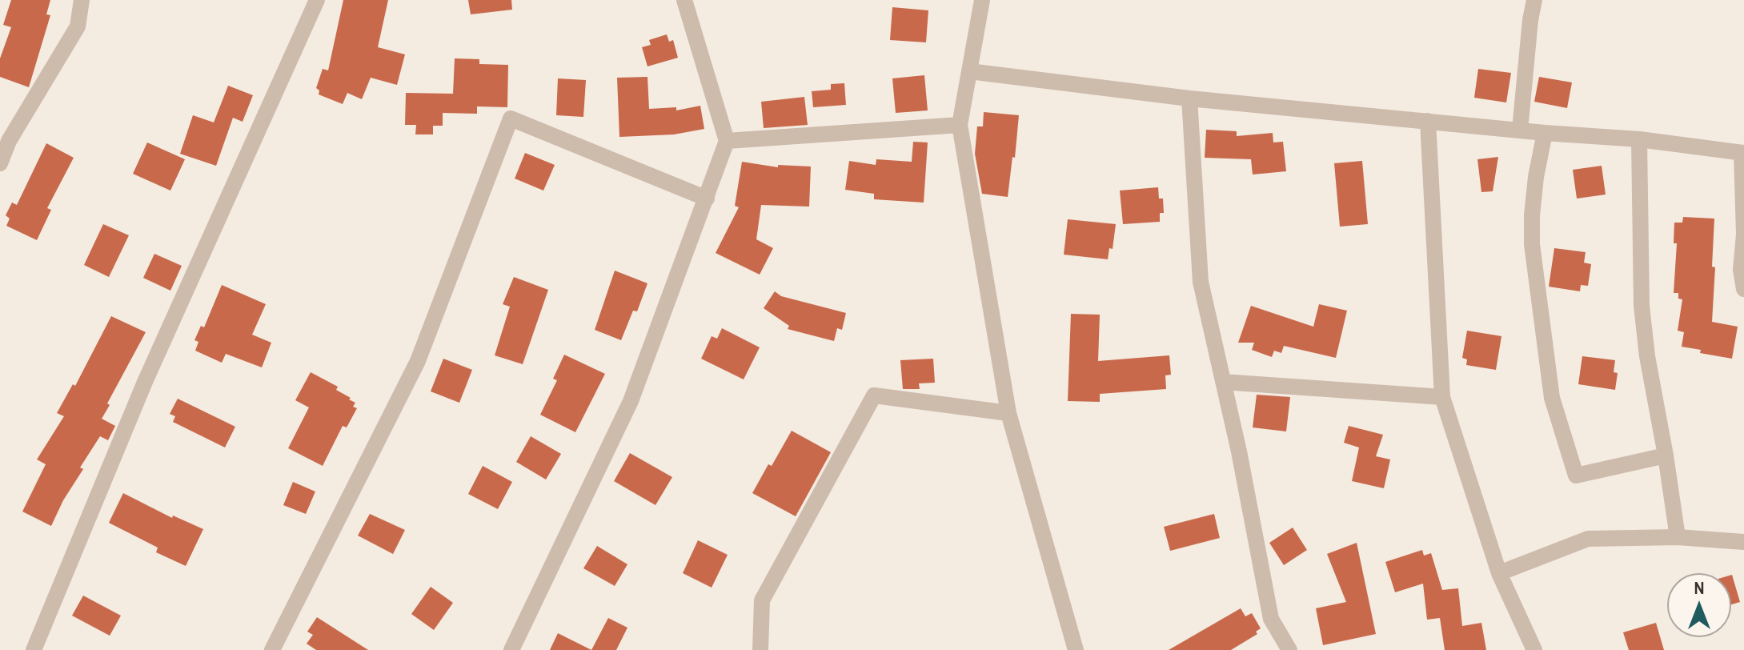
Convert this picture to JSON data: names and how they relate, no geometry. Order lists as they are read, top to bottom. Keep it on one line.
{"north":"top"}
